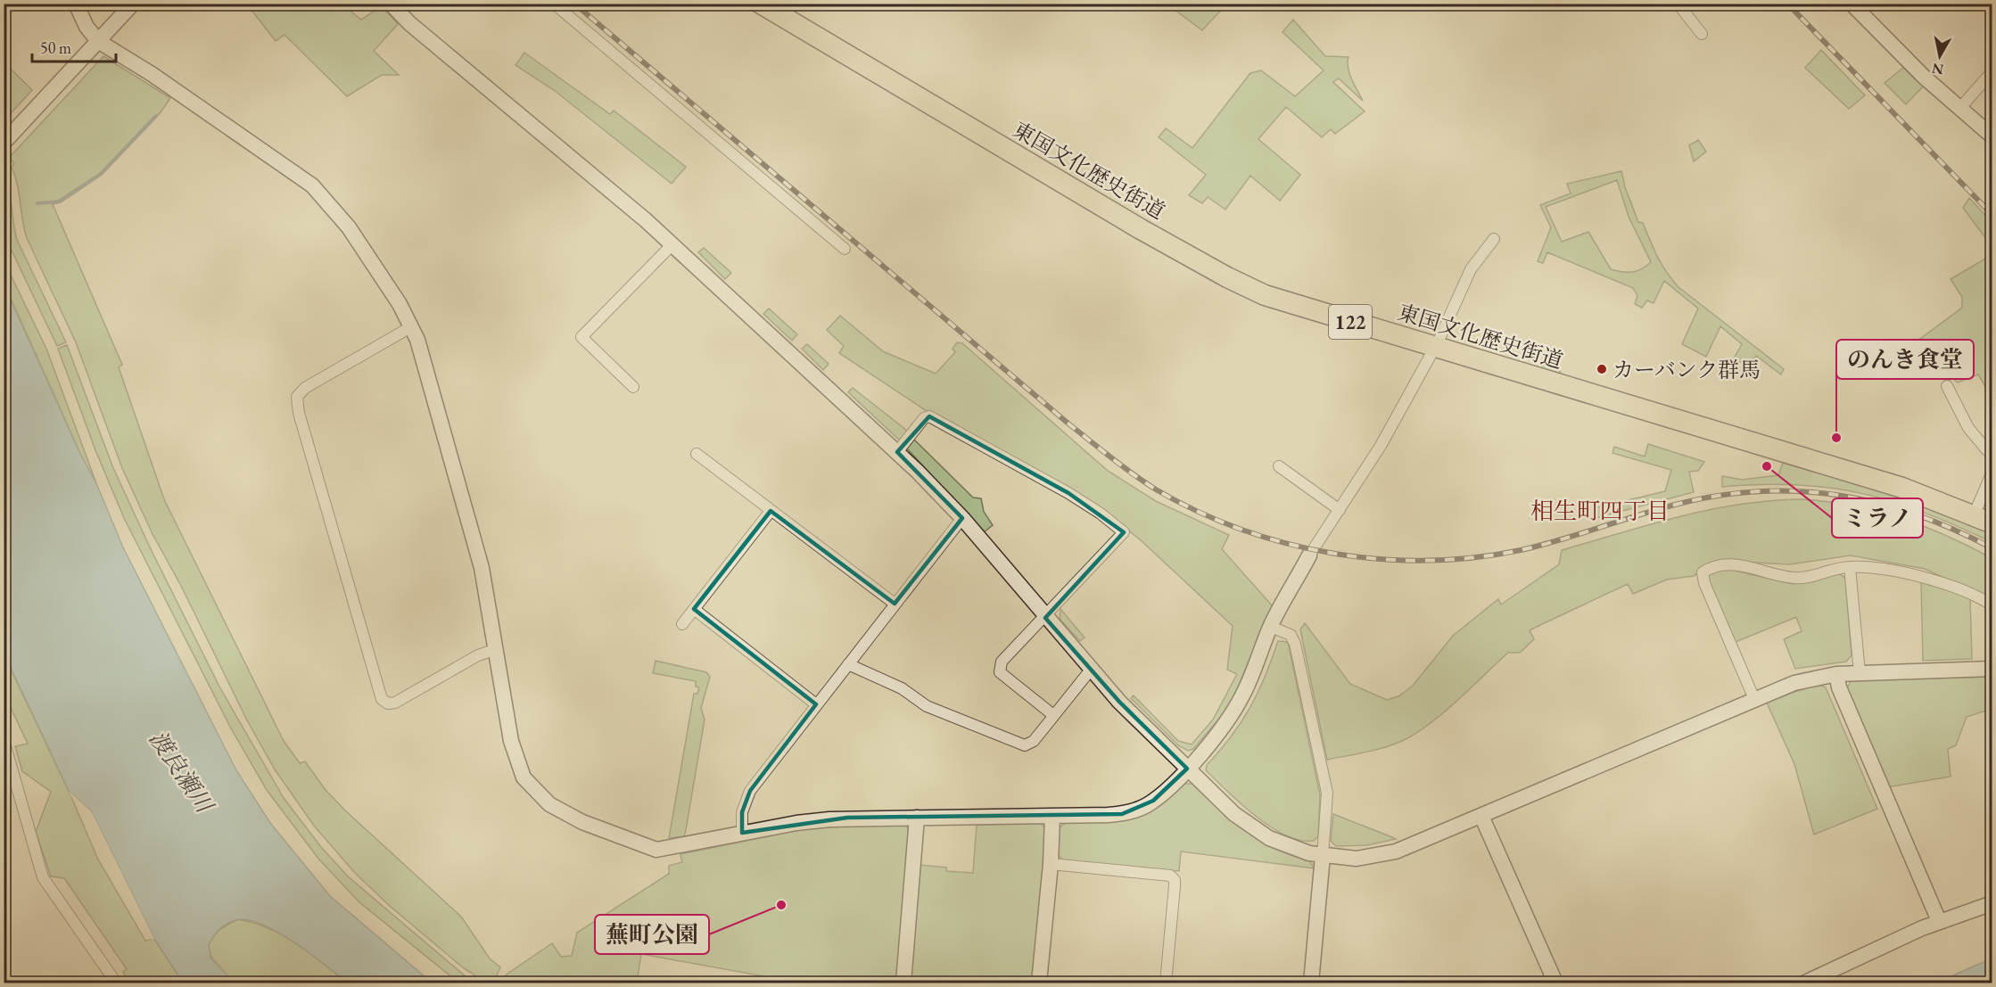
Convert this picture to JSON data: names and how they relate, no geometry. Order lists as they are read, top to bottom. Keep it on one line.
{"streets":{"highway":["東国文化歴史街道","122"]},"districts":["相生町四丁目"],"water":["渡良瀬川"],"places":["カーバンク群馬","のんき食堂","ミラノ","蕪町公園"],"scale_bar":"50 m","north":"bottom"}
